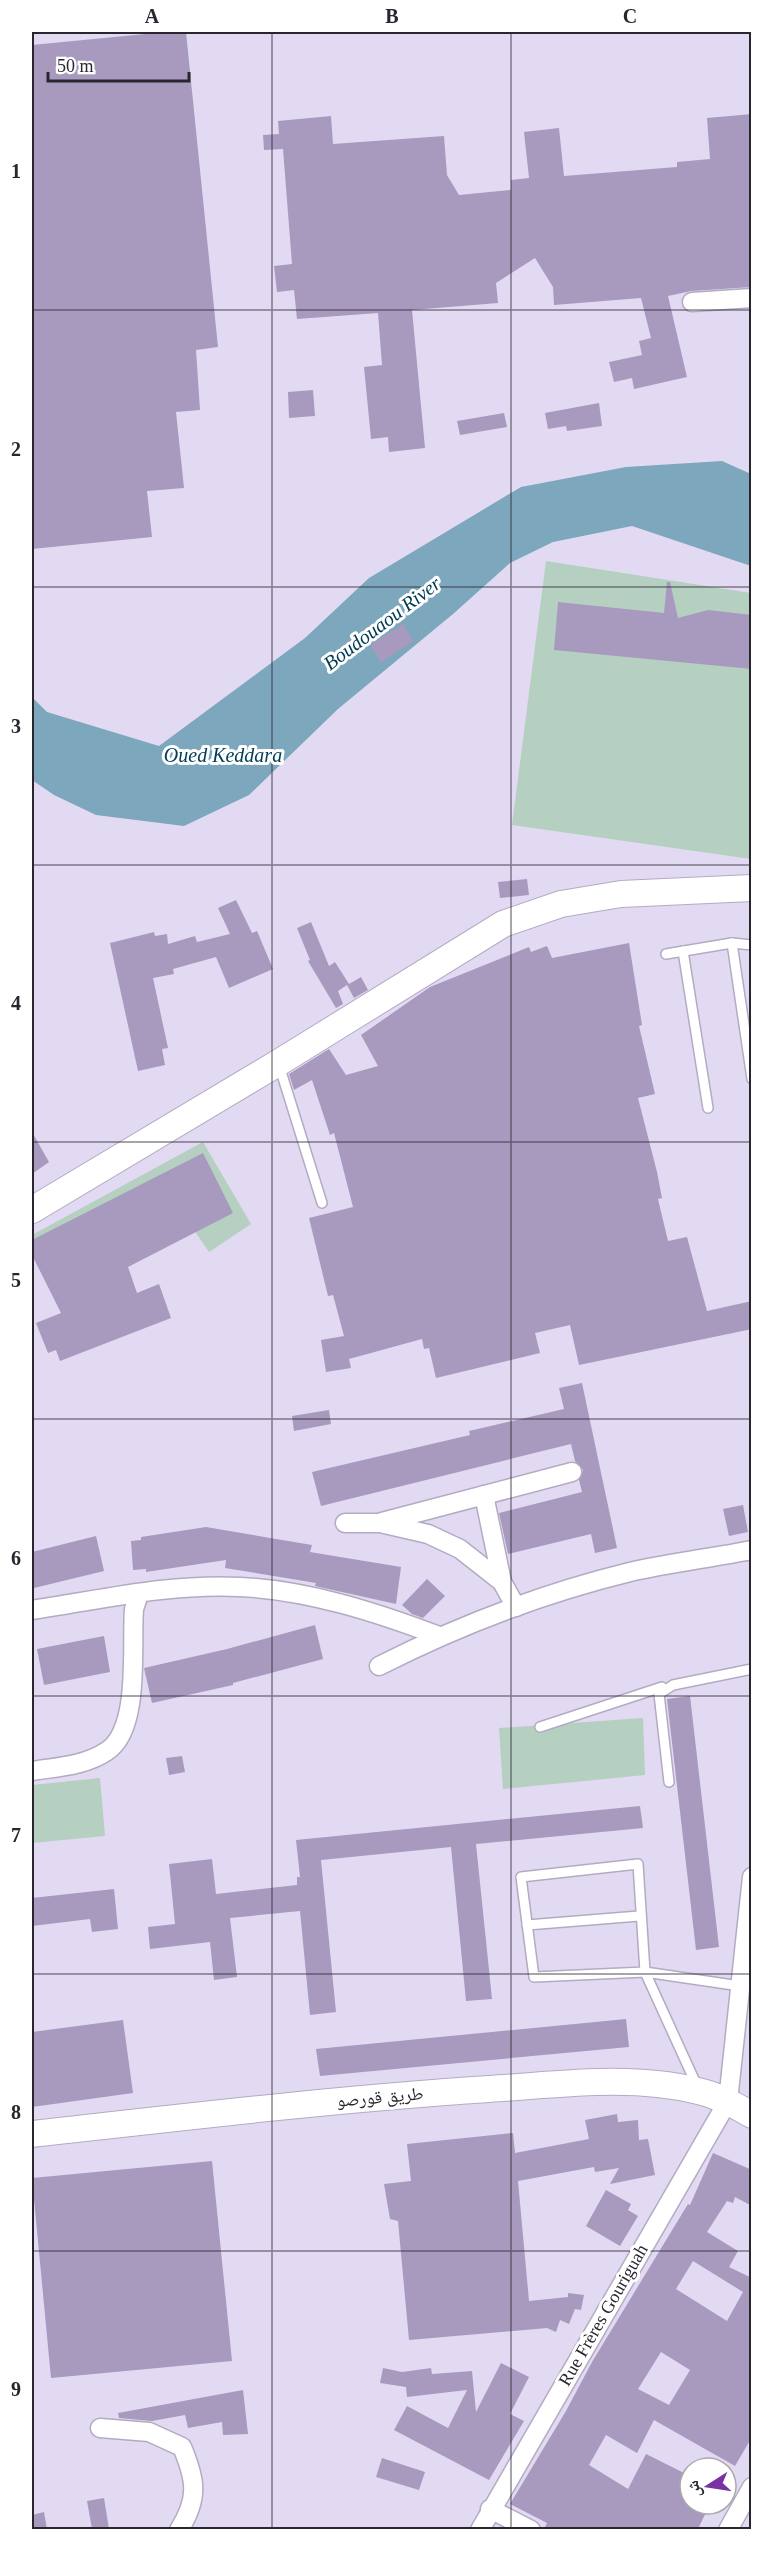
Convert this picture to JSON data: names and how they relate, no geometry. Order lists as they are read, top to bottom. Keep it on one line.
{"streets":{"main road":["طريق قورصو"],"street":["Rue Frères Gouriguah"]},"crossings":[["طريق قورصو","Rue Frères Gouriguah"]],"water":["Boudouaou River","Oued Keddara"],"scale_bar":"50 m","north":"left","grid":{"columns":["A","B","C"],"rows":["1","2","3","4","5","6","7","8","9"]}}
